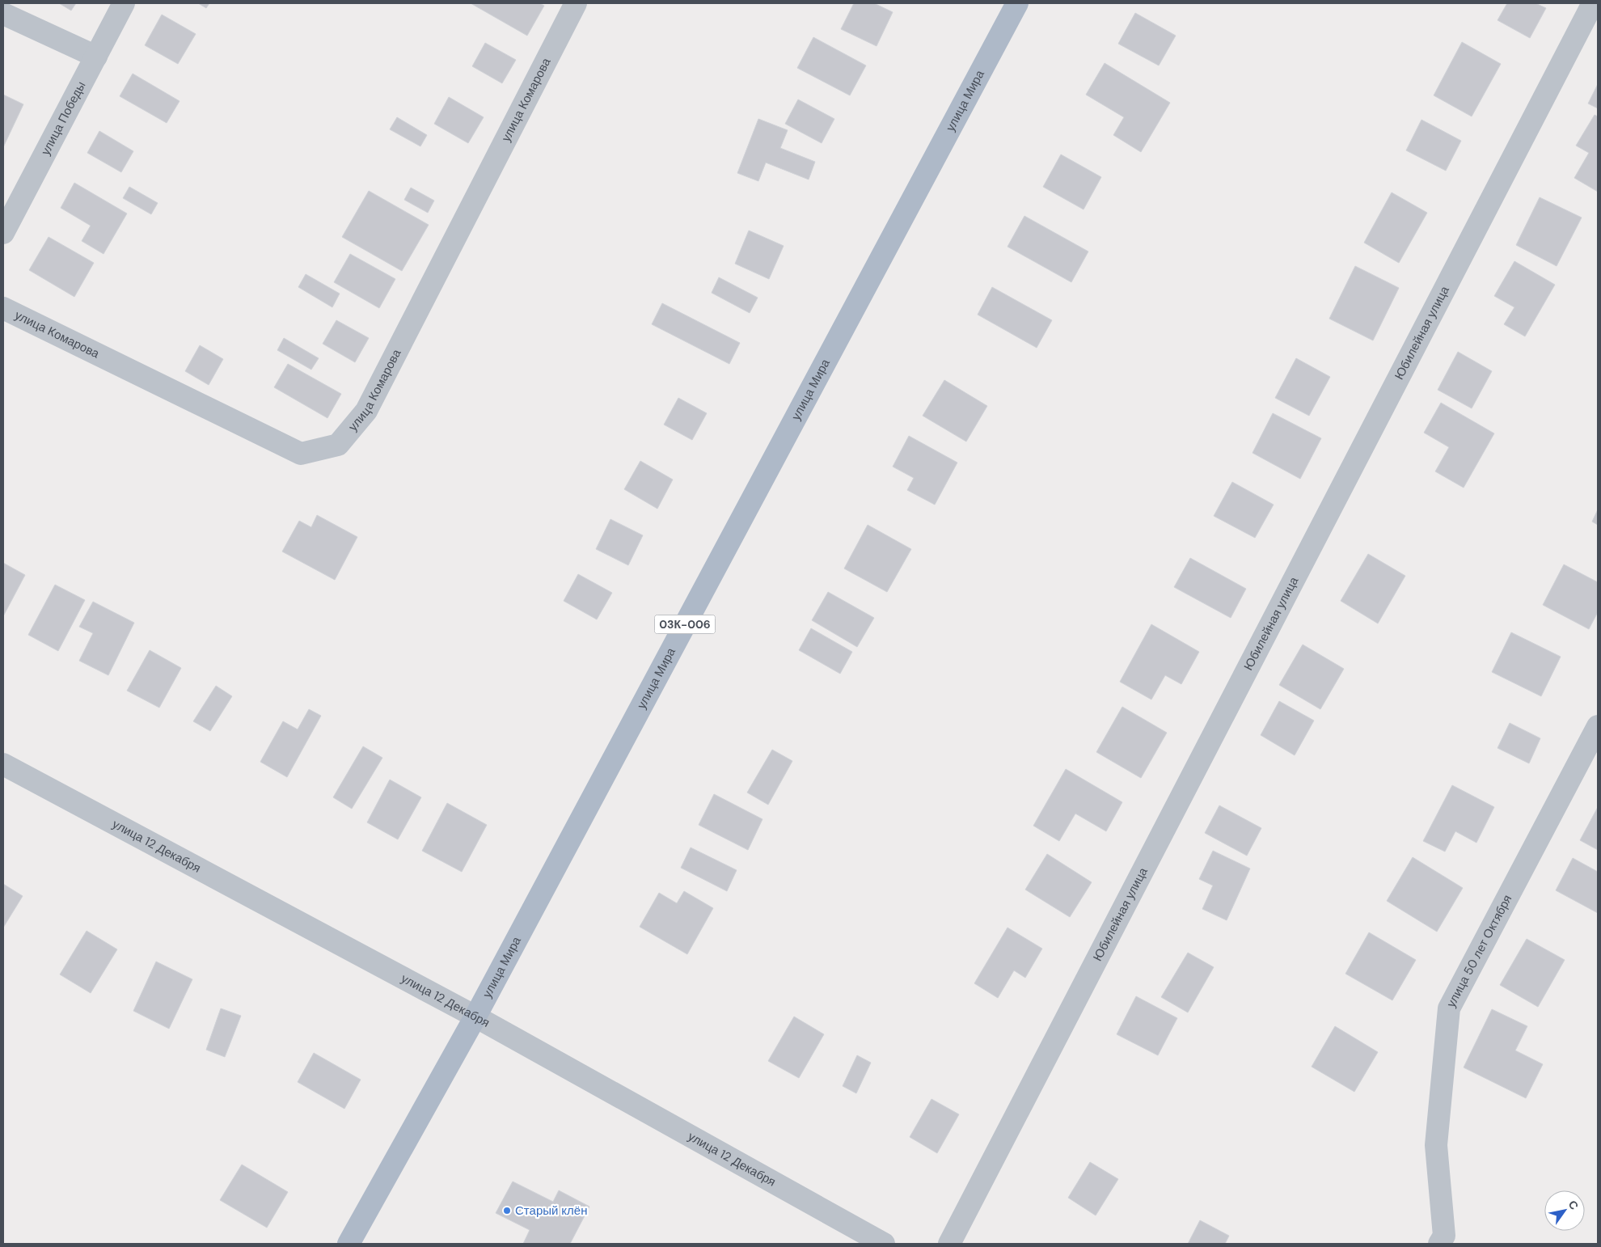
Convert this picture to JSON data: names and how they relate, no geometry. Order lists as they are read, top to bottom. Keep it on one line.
{"streets":{"main road":["улица Мира","03К-006"],"street":["улица Комарова","улица Победы","Юбилейная улица","улица 12 Декабря","улица 50 лет Октября"]},"crossings":[["улица Мира","улица 12 Декабря"]],"places":["Старый клён"],"north":"top right"}
